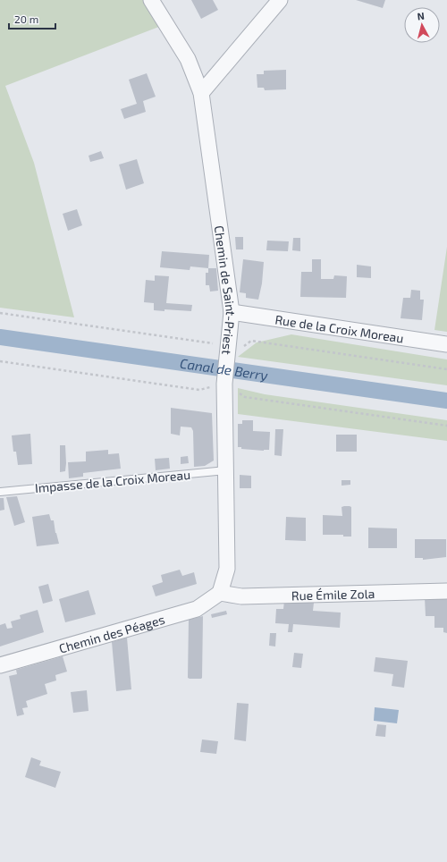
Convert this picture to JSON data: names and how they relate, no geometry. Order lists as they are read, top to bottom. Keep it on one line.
{"streets":{"street":["Chemin de Saint-Priest","Rue de la Croix Moreau","Rue Émile Zola","Chemin des Péages"],"lane":["Impasse de la Croix Moreau"]},"crossings":[["Chemin de Saint-Priest","Rue de la Croix Moreau"],["Chemin de Saint-Priest","Impasse de la Croix Moreau"],["Chemin de Saint-Priest","Rue Émile Zola"],["Chemin de Saint-Priest","Chemin des Péages"],["Rue Émile Zola","Chemin des Péages"]],"water":["Canal de Berry"],"scale_bar":"20 m","north":"top"}
